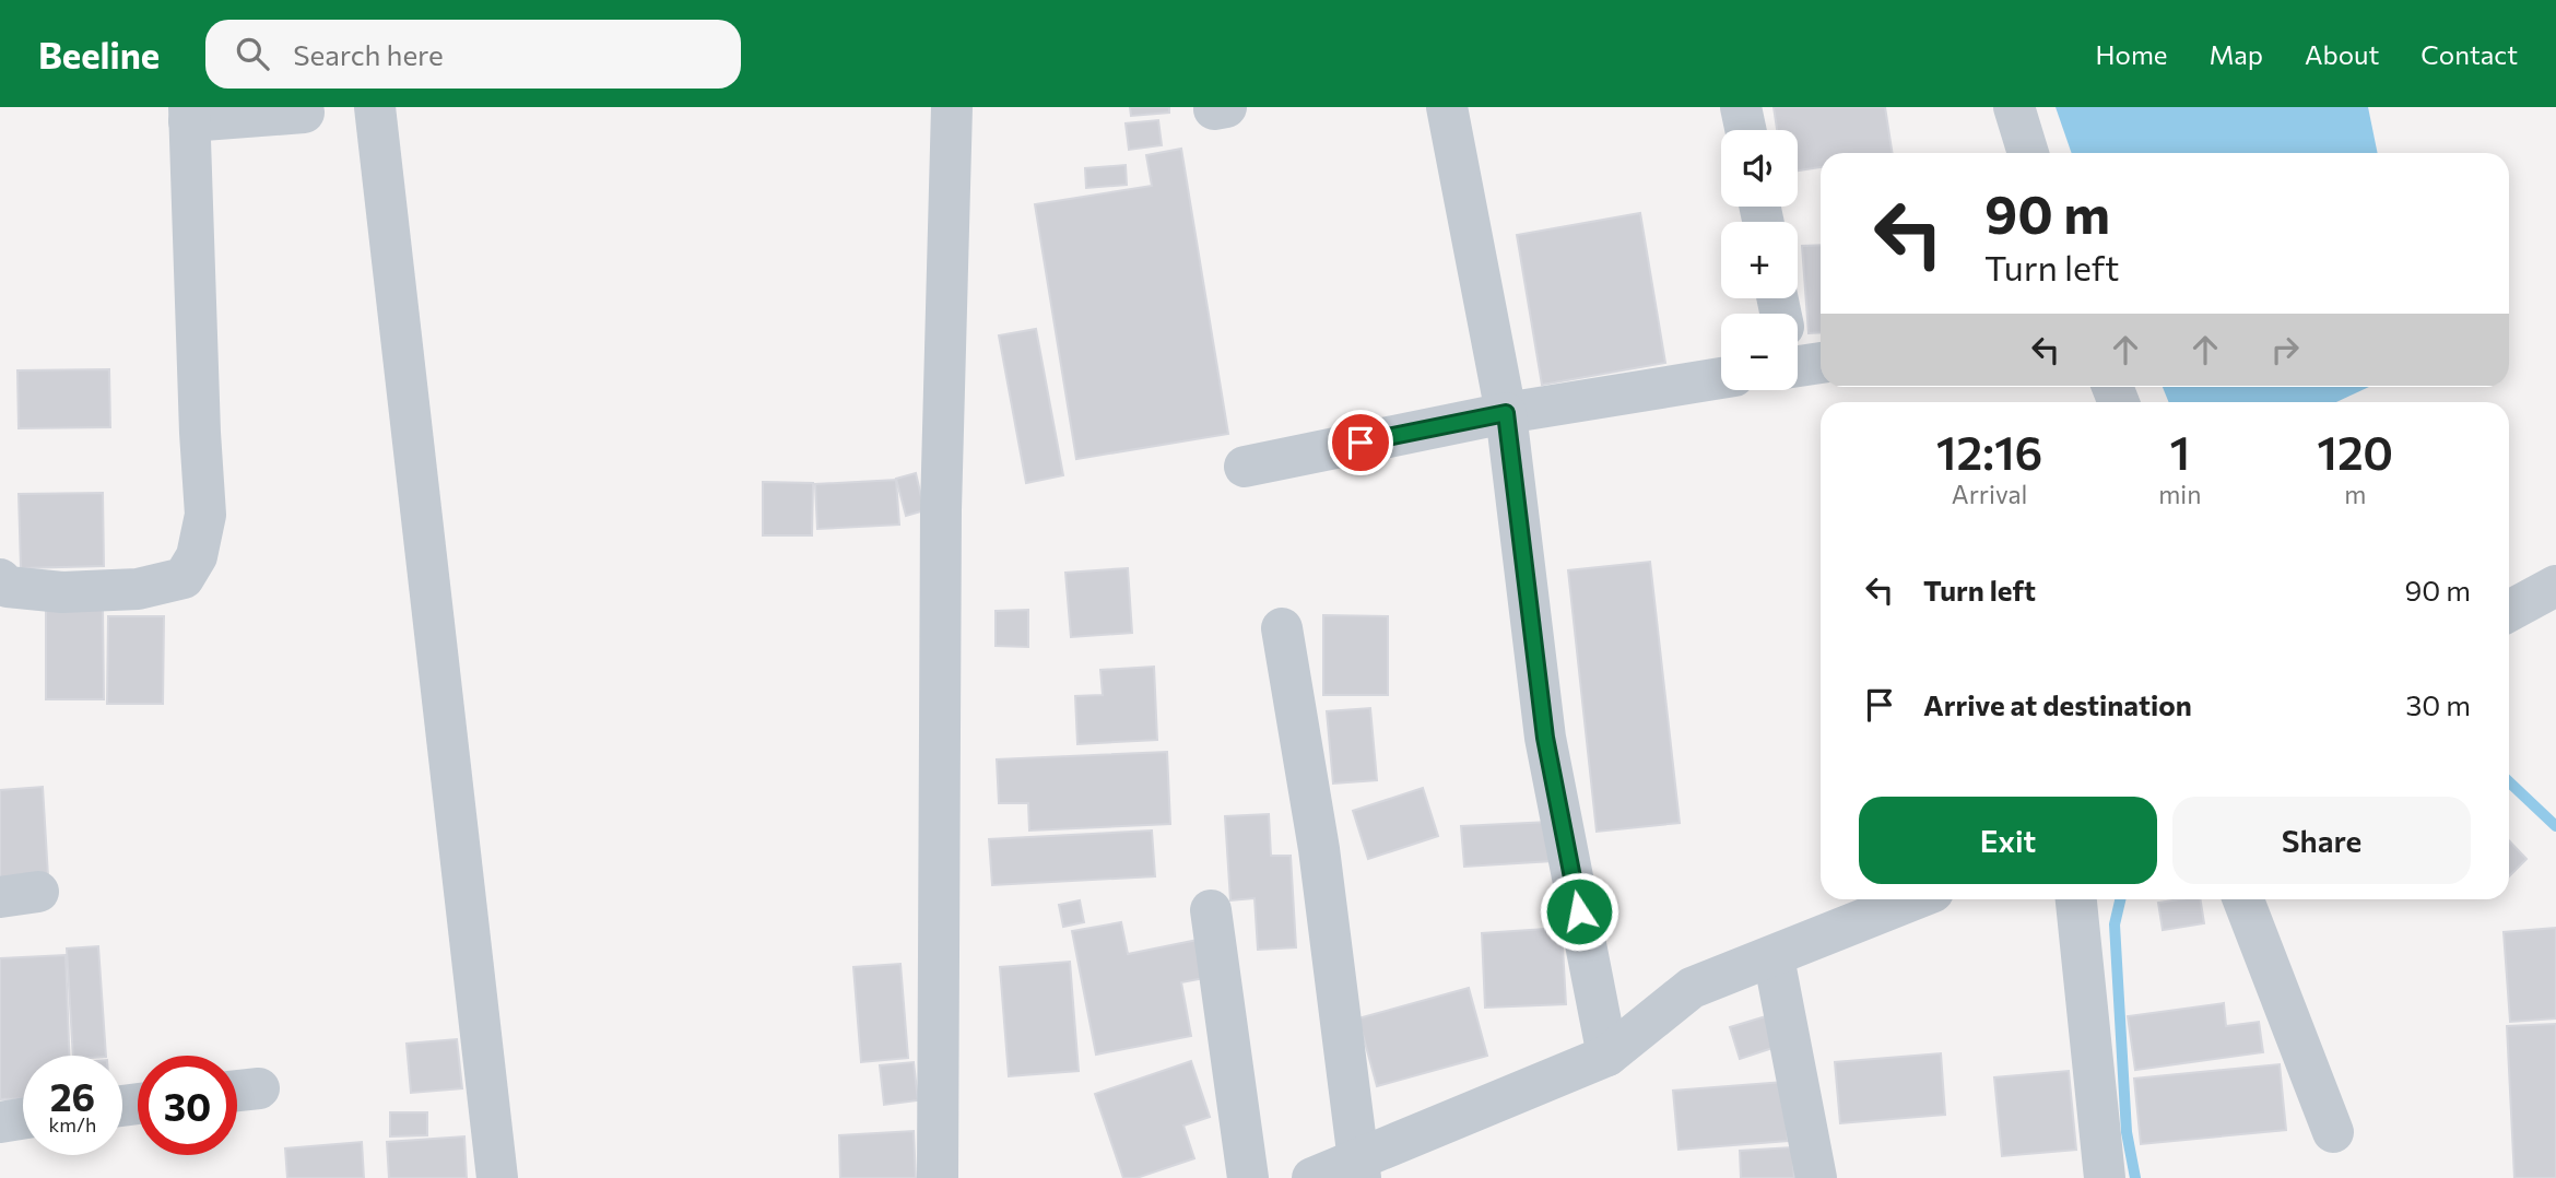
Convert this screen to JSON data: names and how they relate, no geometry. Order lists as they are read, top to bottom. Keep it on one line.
{"page":{"header":"Beeline","search":"Search here","nav":["Home","Map","About","Contact"],"map_buttons":["+","−"],"turn":["90 m","Turn left"],"eta":["12:16","Arrival","1","min","120","m"],"list":[{"name":"Turn left","value":"90 m"},{"name":"Arrive at destination","value":"30 m"}],"buttons":["Exit","Share"],"speed":"26 km/h","limit":"30"}}
